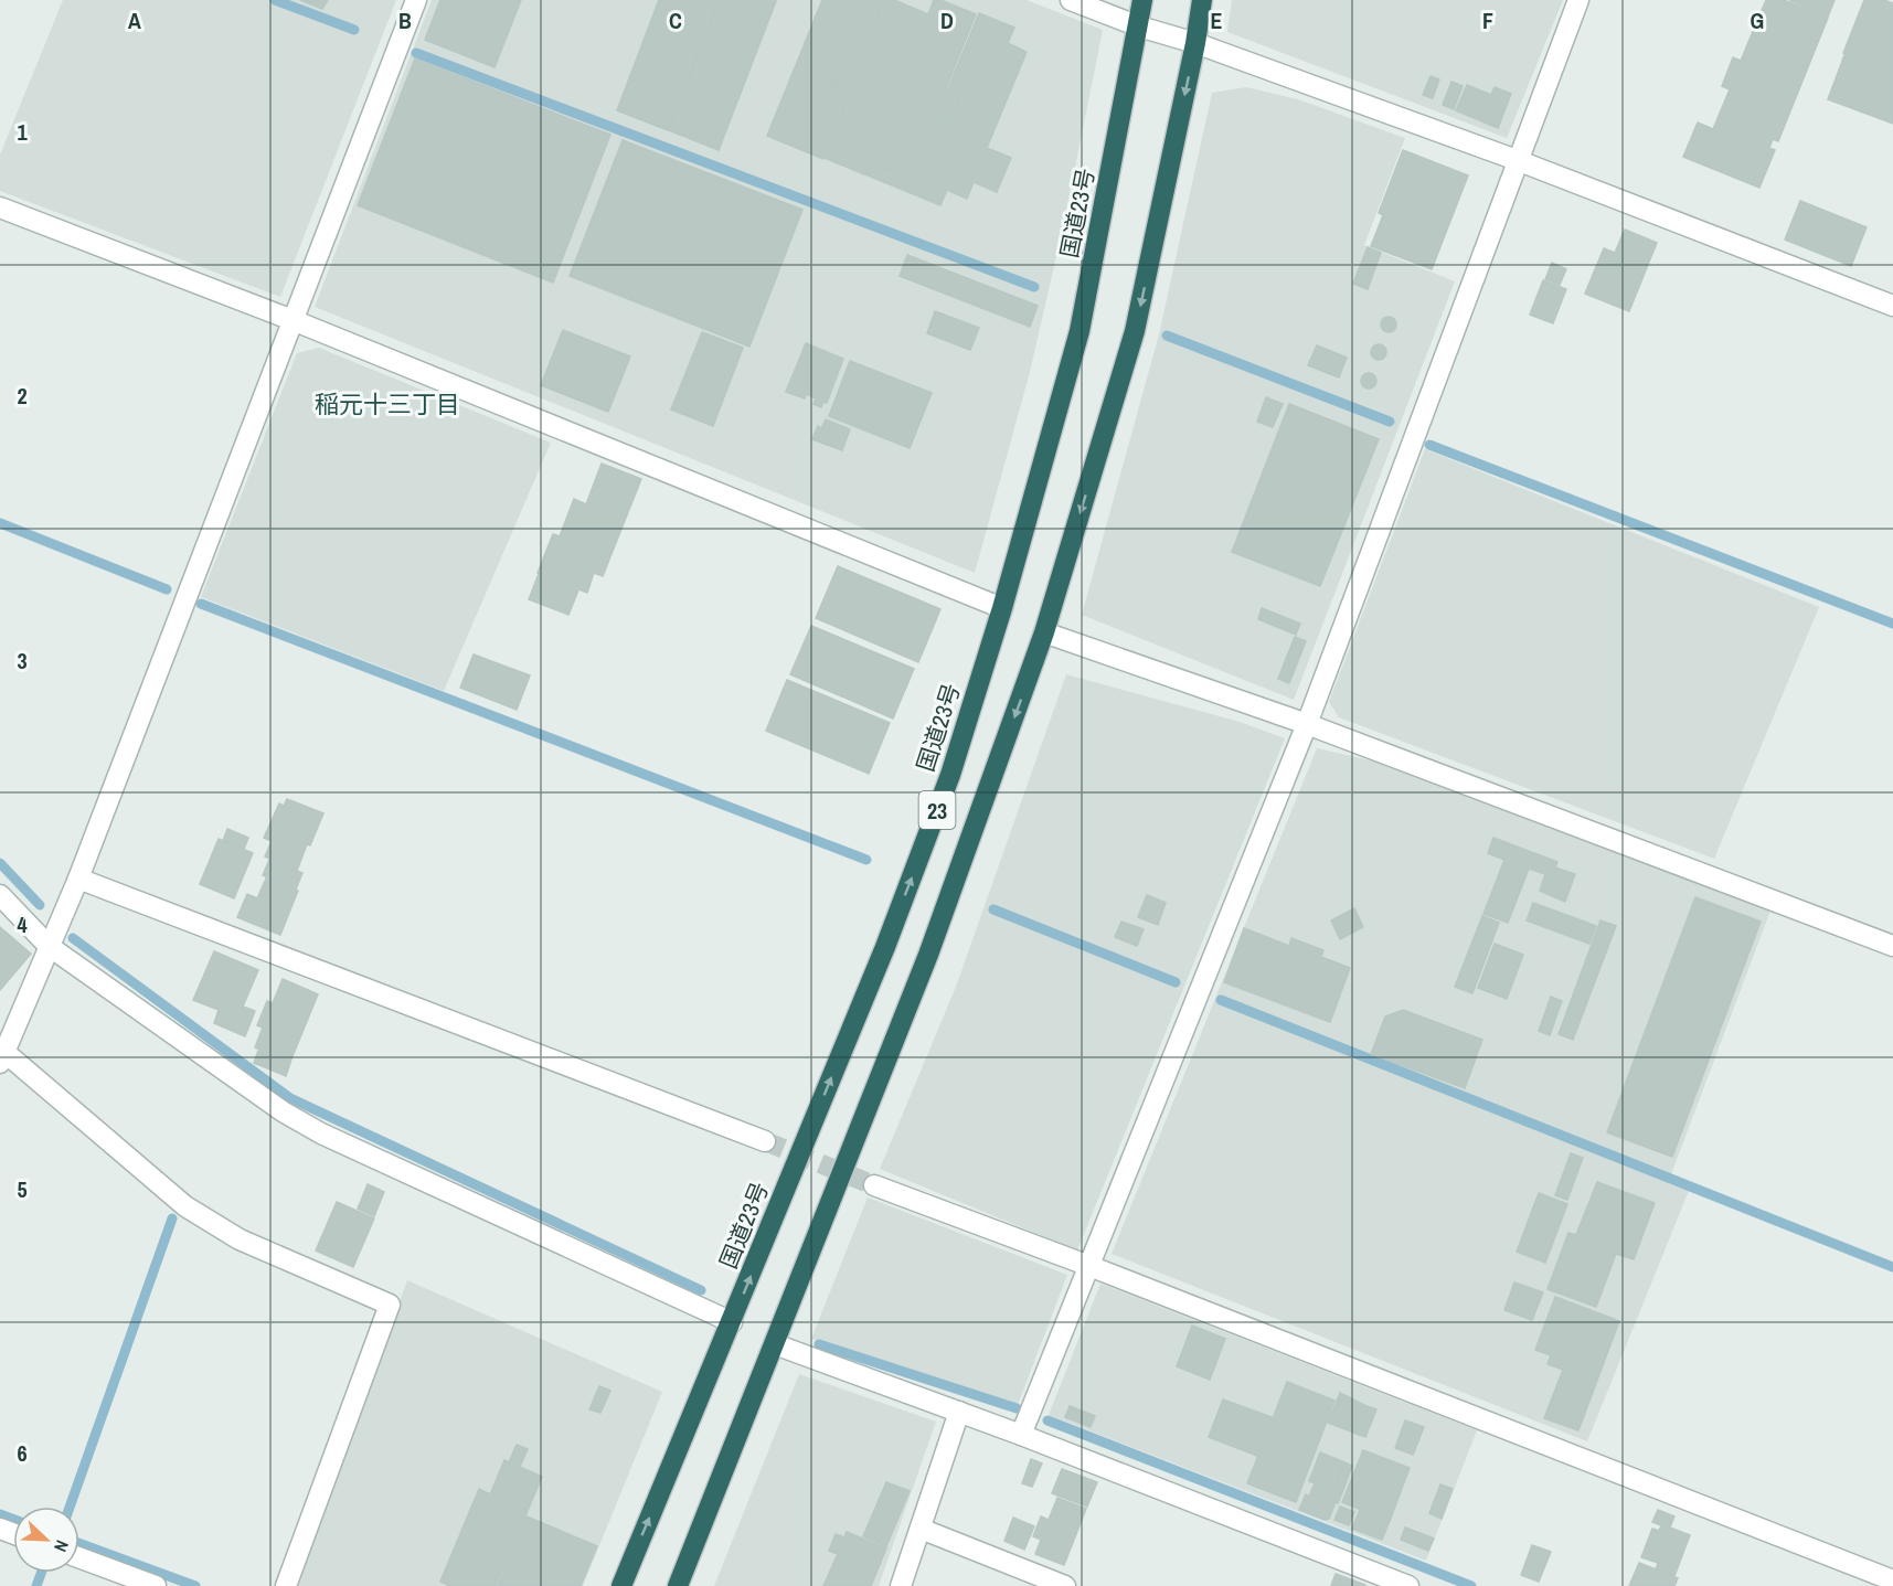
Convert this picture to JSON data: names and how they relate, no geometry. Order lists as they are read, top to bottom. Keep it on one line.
{"streets":{"highway":["国道23号","23"]},"districts":["稲元十三丁目"],"north":"bottom right","grid":{"columns":["A","B","C","D","E","F","G"],"rows":["1","2","3","4","5","6"]}}
